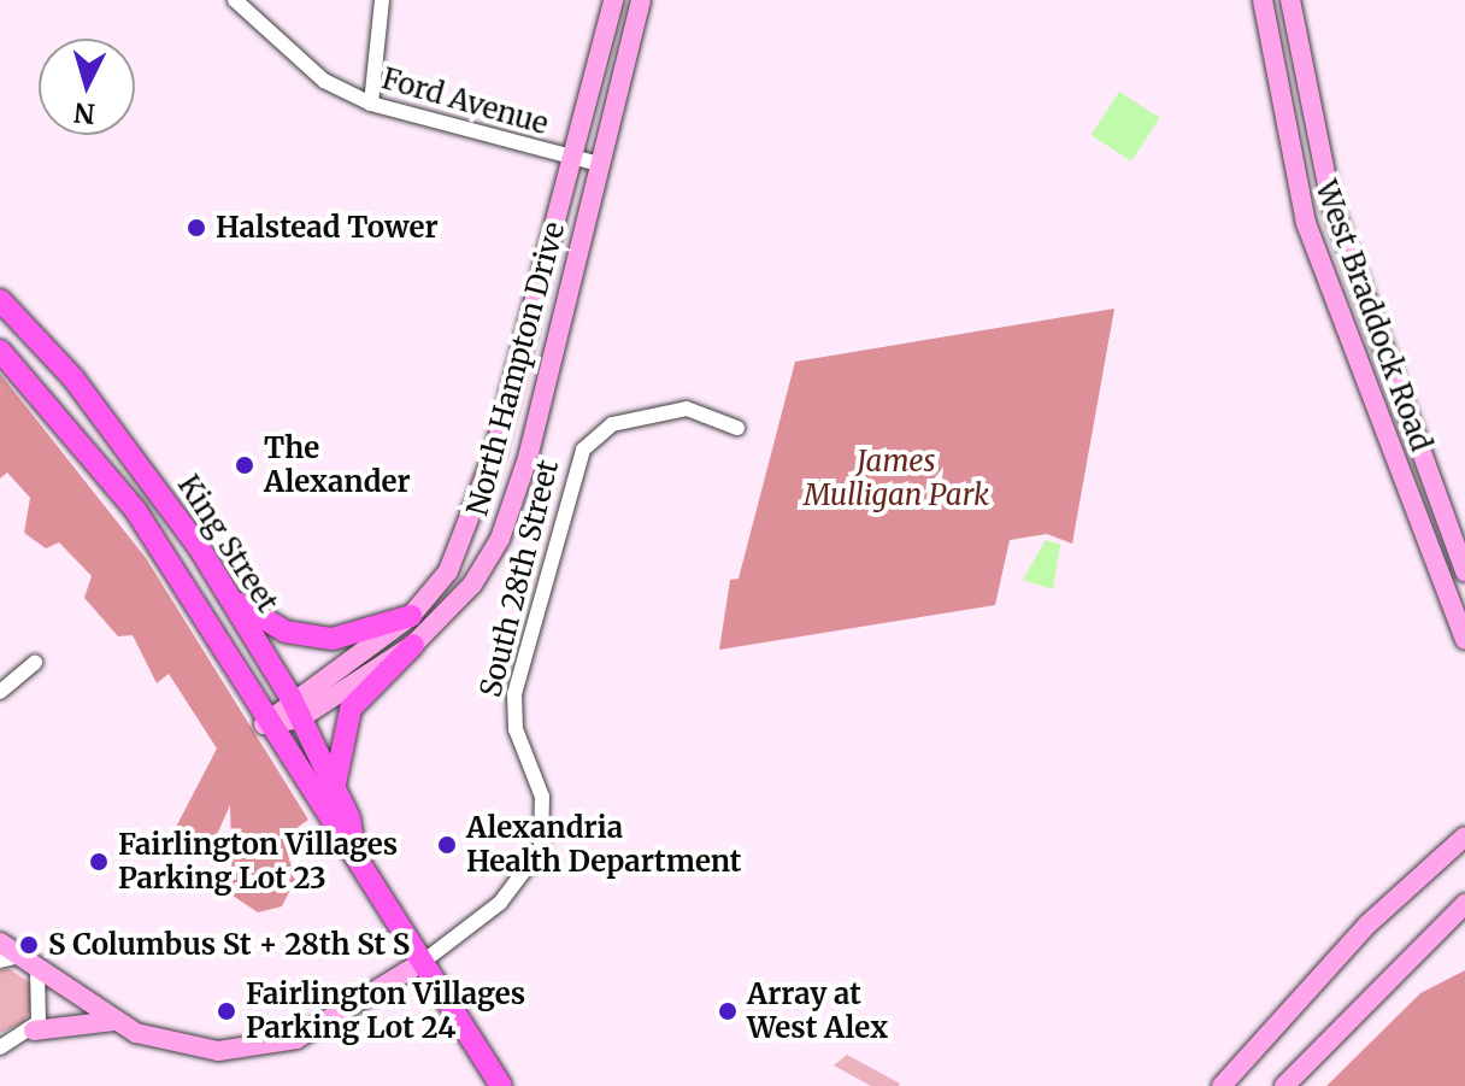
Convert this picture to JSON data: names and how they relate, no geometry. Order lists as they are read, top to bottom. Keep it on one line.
{"streets":{"main road":["King Street"],"street":["Ford Avenue","West Braddock Road","North Hampton Drive","South 28th Street"]},"crossings":[["Ford Avenue","North Hampton Drive"],["North Hampton Drive","King Street"],["King Street","South 28th Street"]],"parks":["James Mulligan Park"],"places":["Halstead Tower","The Alexander","Alexandria Health Department","Fairlington Villages Parking Lot 23","S Columbus St + 28th St S","Fairlington Villages Parking Lot 24","Array at West Alex"],"north":"bottom"}
